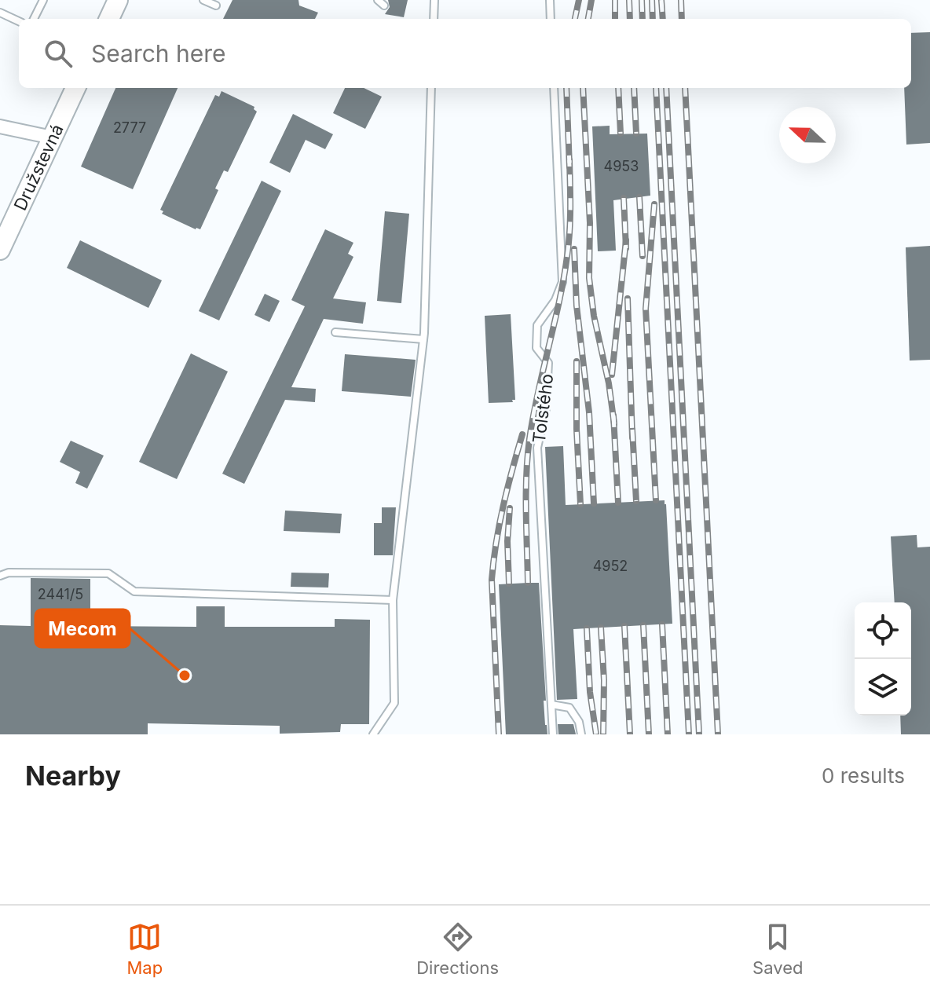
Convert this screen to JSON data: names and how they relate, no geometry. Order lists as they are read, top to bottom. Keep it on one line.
{"streets":{"main road":["Družstevná"],"lane":["Tolstého"]},"places":["Mecom"],"house_numbers":["2777","4953","4952","2441/5"],"north":"left","page":{"search":"Search here","heading":["Nearby","0 results"],"nav":["Map","Directions","Saved"]}}
